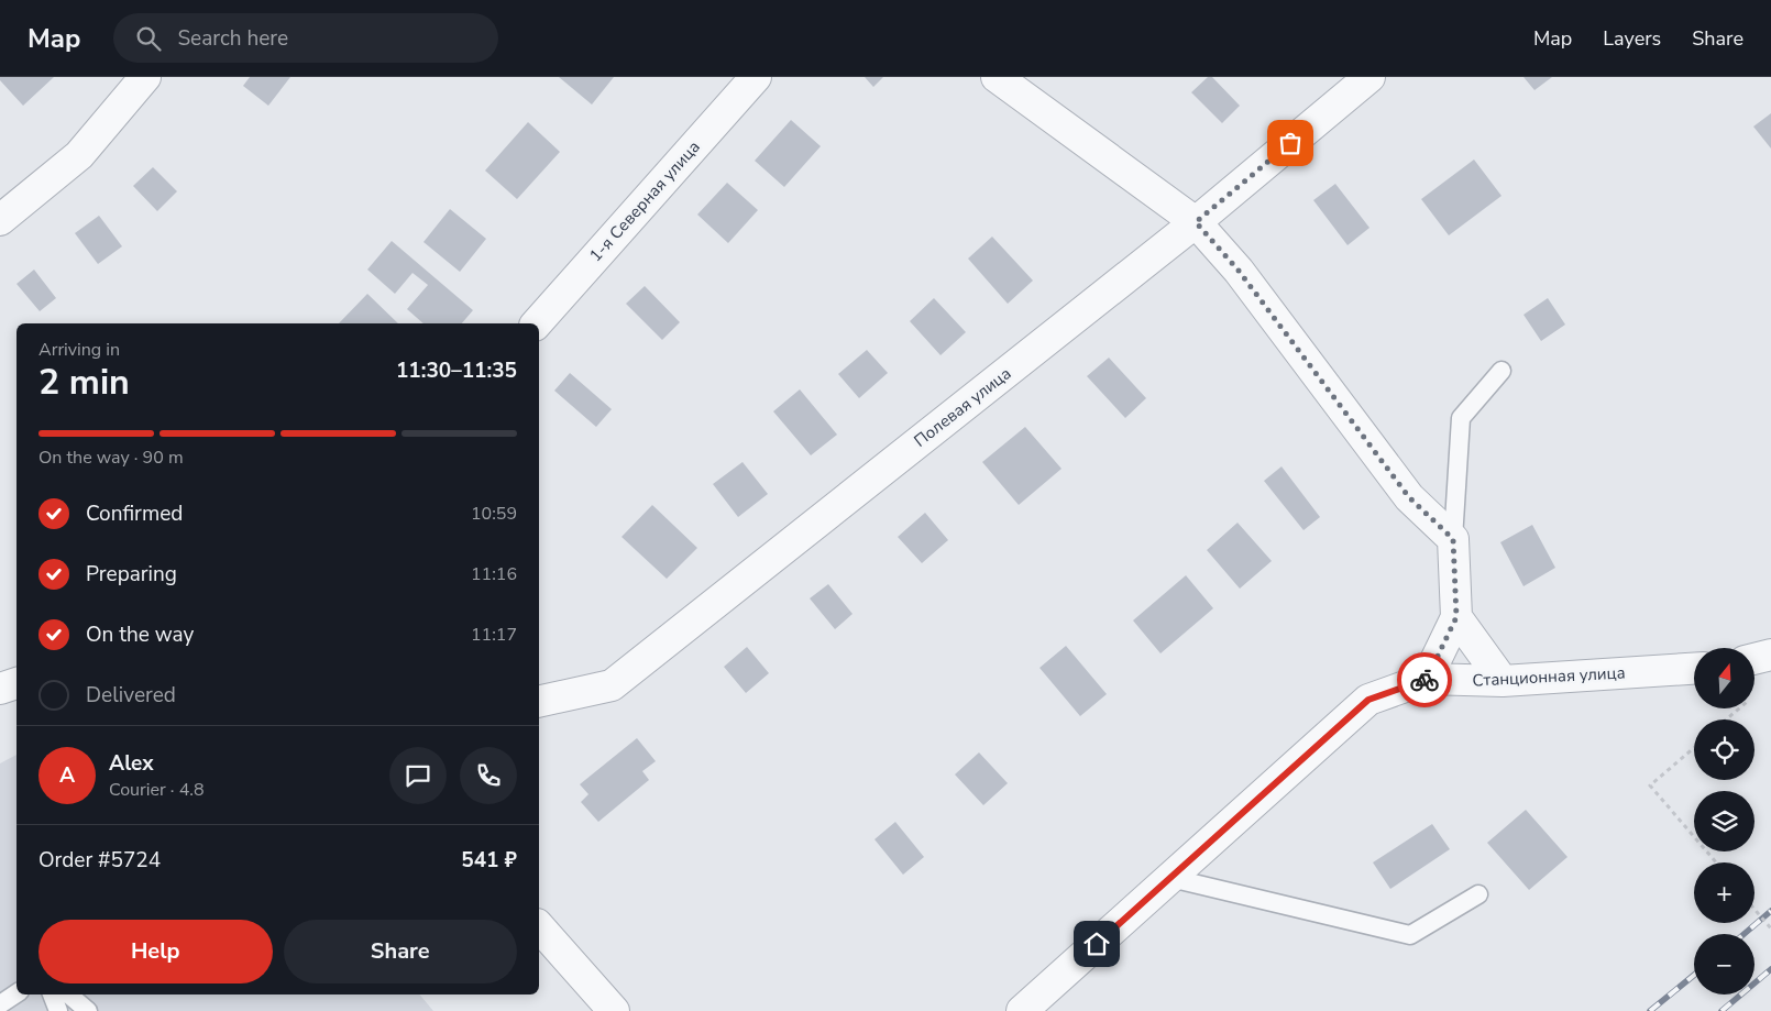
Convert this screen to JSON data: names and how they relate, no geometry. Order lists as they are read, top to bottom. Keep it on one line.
{"streets":{"street":["1-я Северная улица","Полевая улица","Станционная улица"]},"north":"top","page":{"header":"Map","search":"Search here","nav":["Map","Layers","Share"],"heading":["2 min","Arriving in","11:30–11:35"],"panel":["Alex","Courier · 4.8","Order #5724","541 ₽"],"bar":"On the way · 90 m","list":[["Confirmed","10:59"],["Preparing","11:16"],["On the way","11:17"],"Delivered"],"map_buttons":["+","−"],"round":"A","buttons":["Help","Share"]}}
